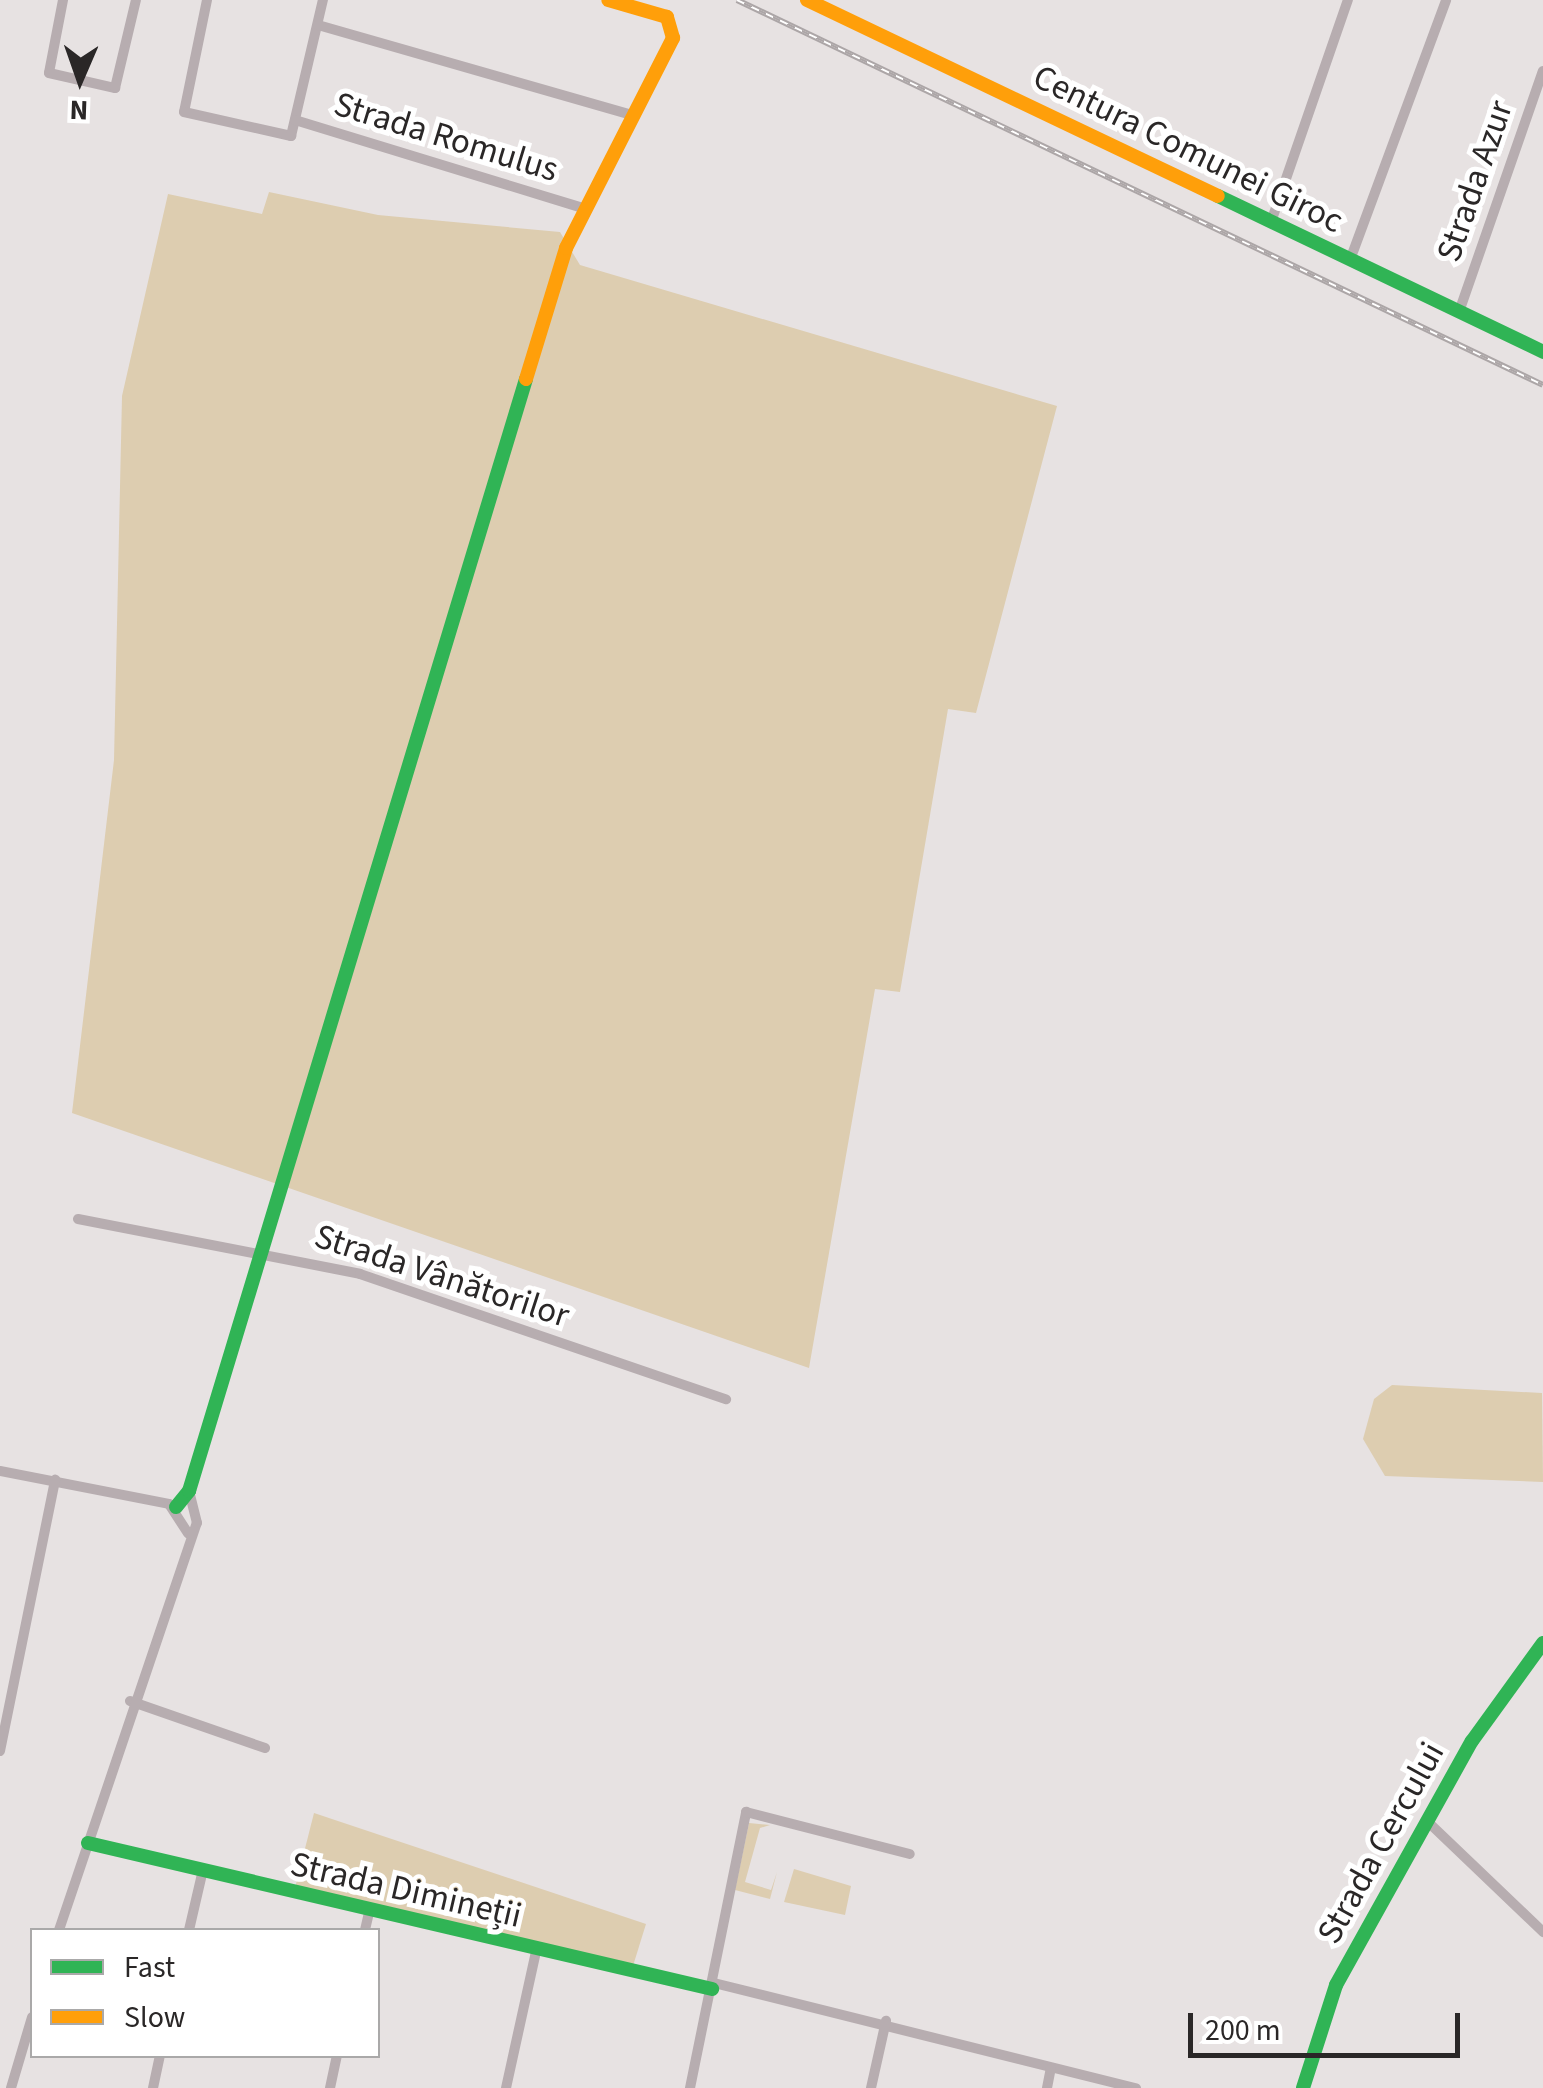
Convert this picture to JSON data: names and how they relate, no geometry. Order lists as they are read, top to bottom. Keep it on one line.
{"streets":{"street":["Strada Romulus","Centura Comunei Giroc","Strada Azur","Strada Vânătorilor","Strada Cercului","Strada Dimineții"]},"crossings":[["Centura Comunei Giroc","Strada Azur"]],"legend":["Fast","Slow"],"scale_bar":"200 m","north":"bottom"}
